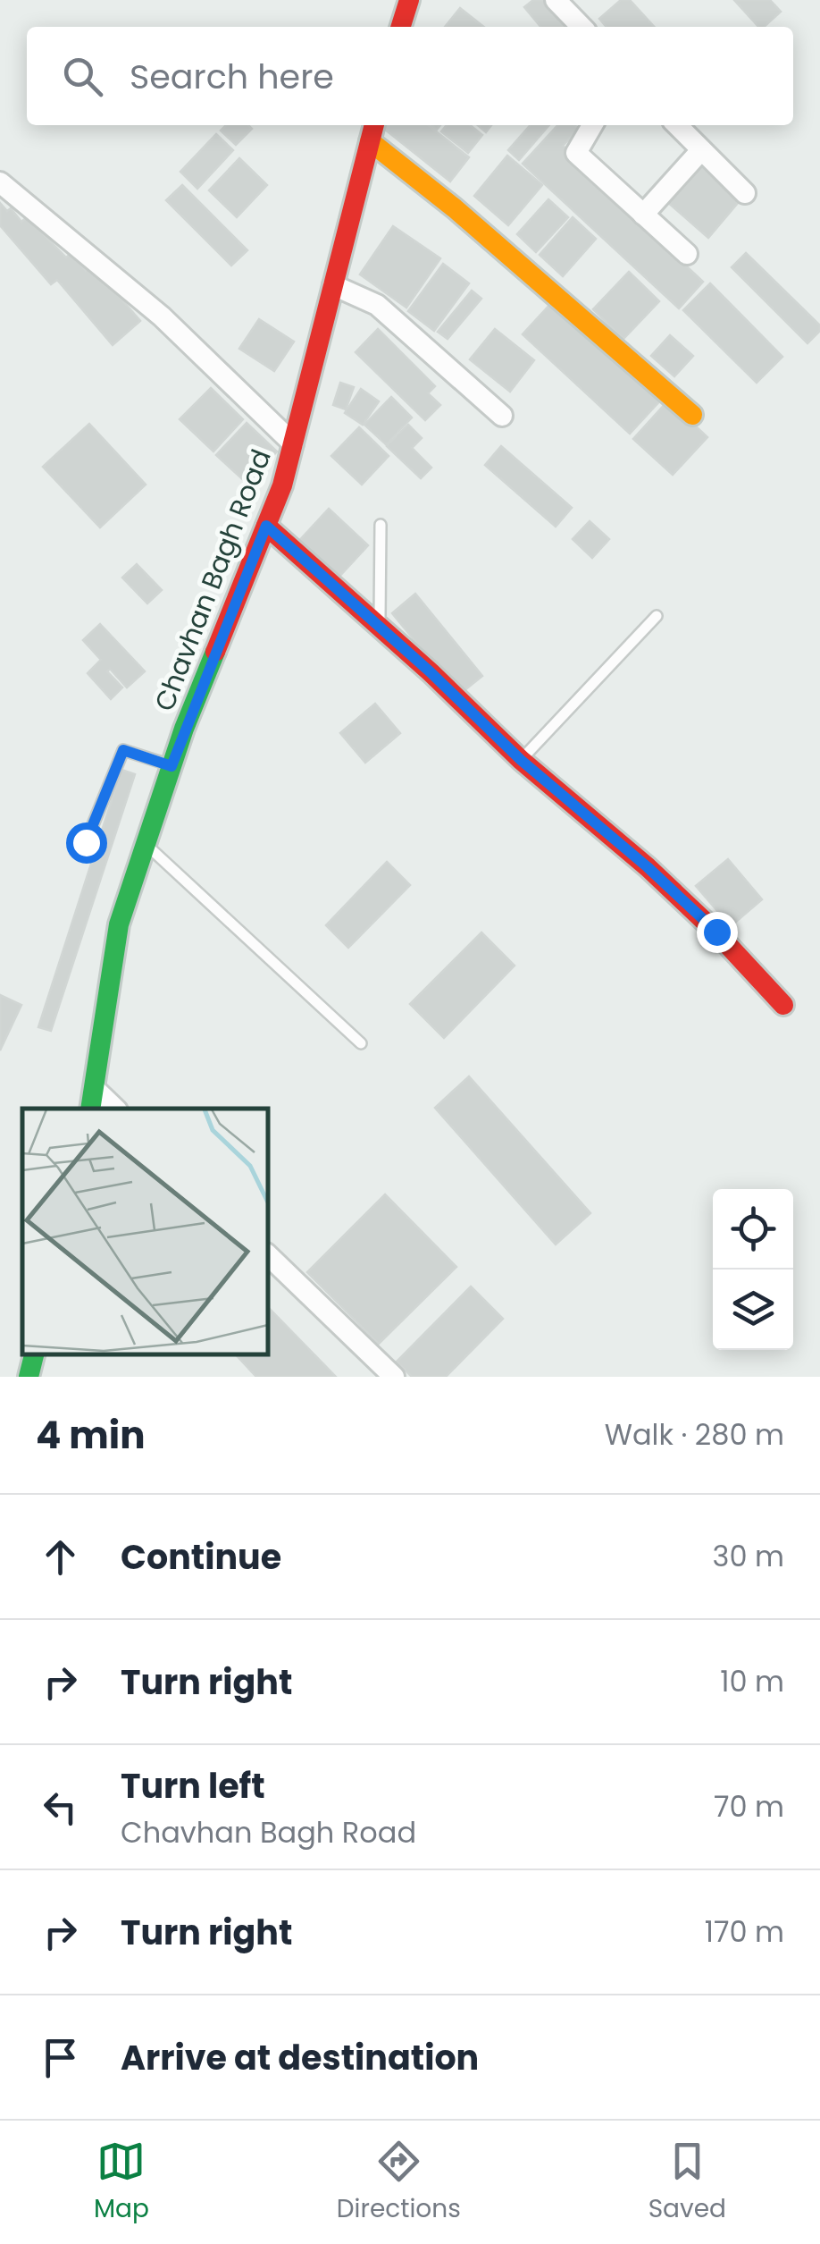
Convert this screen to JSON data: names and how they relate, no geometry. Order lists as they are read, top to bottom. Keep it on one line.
{"streets":{"street":["Chavhan Bagh Road"]},"page":{"search":"Search here","heading":["4 min","Walk · 280 m"],"list":[["Continue","30 m"],["Turn right","10 m"],["Turn left","Chavhan Bagh Road","70 m"],["Turn right","170 m"],"Arrive at destination"],"nav":["Map","Directions","Saved"]}}
